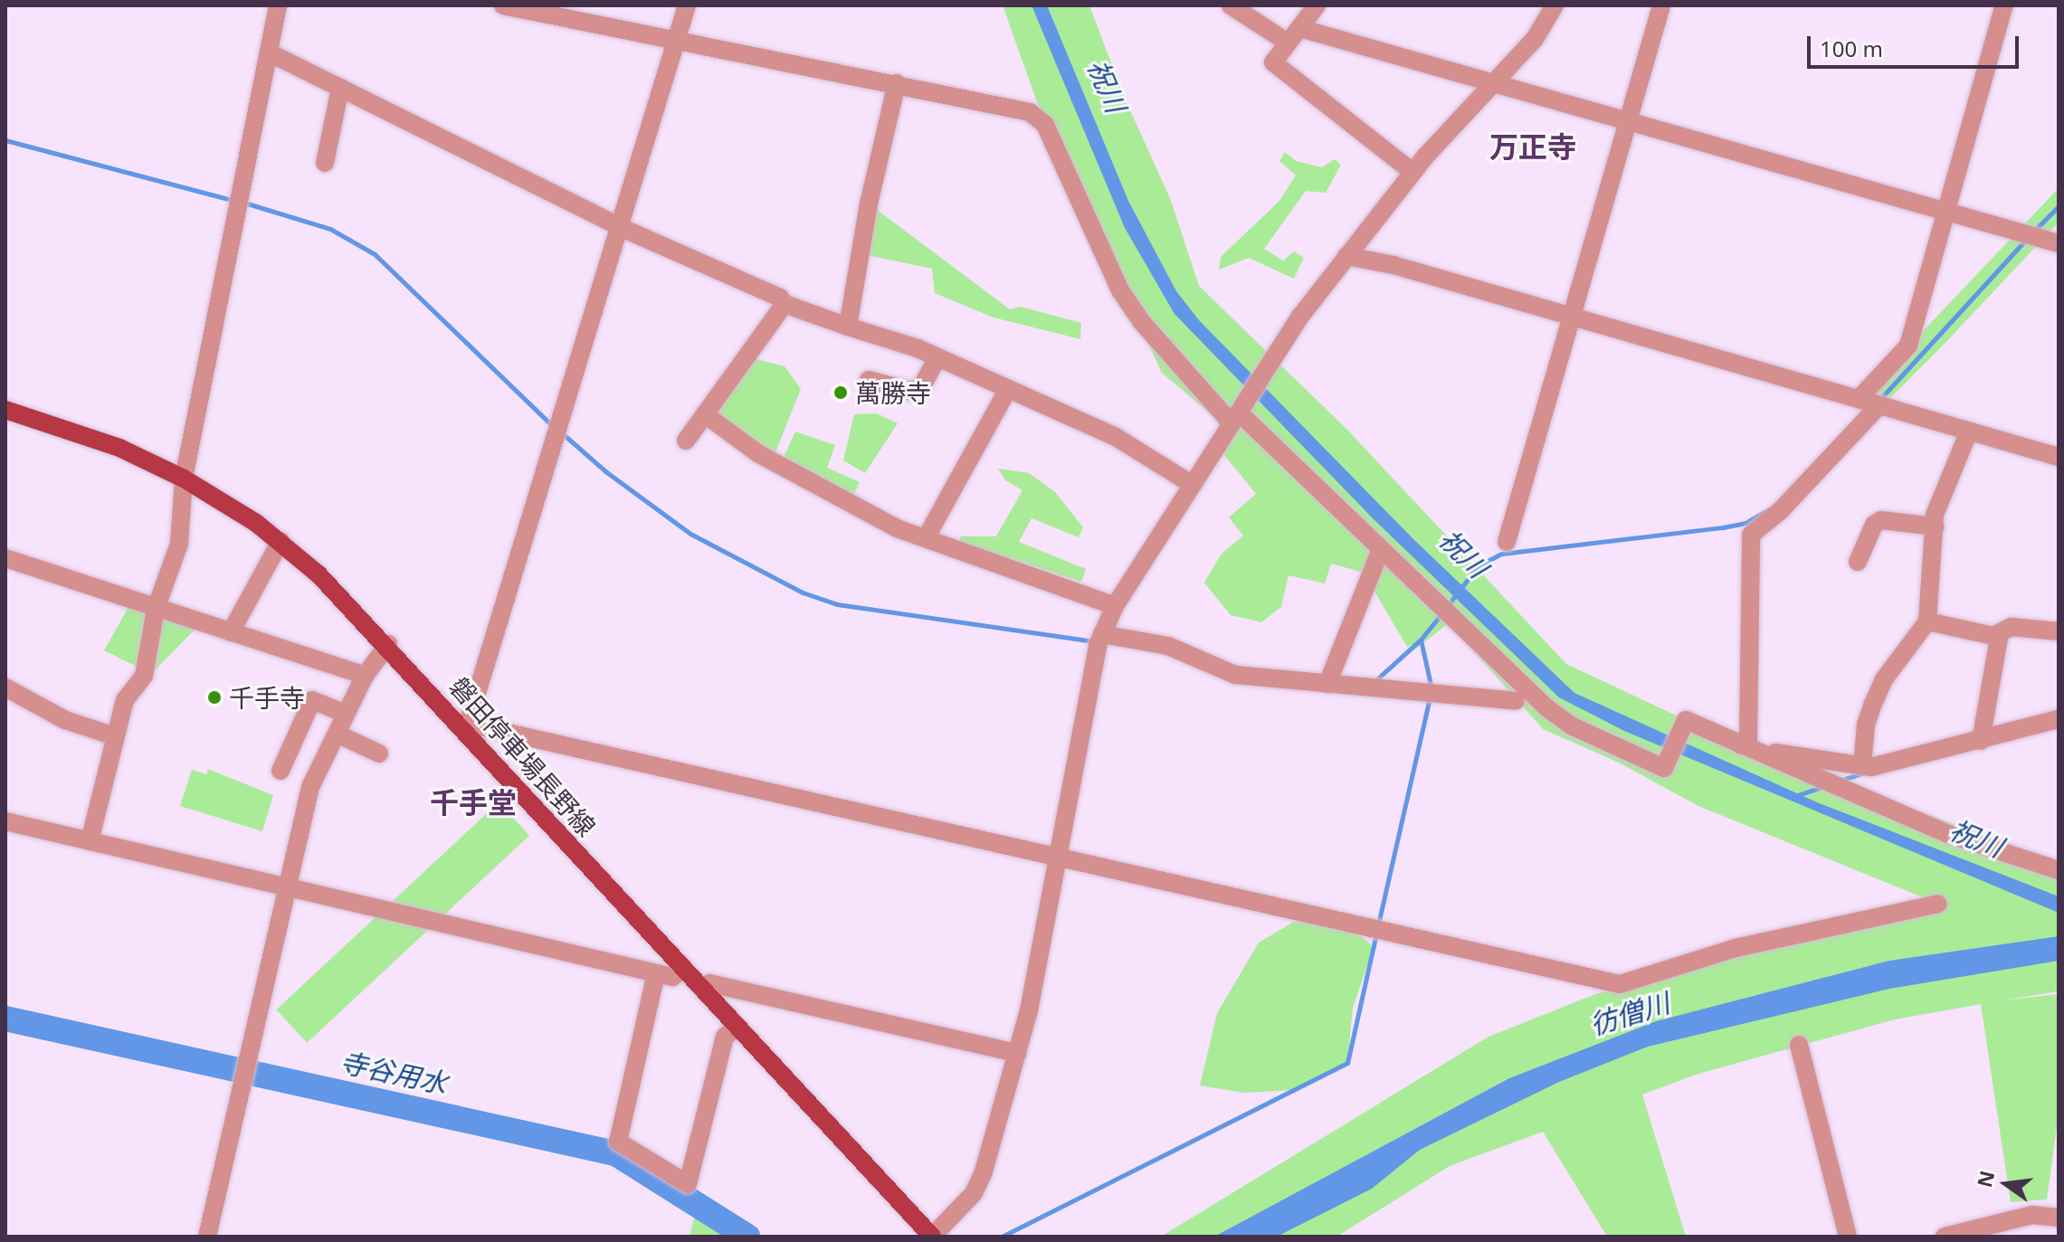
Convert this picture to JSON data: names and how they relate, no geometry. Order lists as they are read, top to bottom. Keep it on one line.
{"streets":{"main road":["磐田停車場長野線"]},"districts":["万正寺","千手堂"],"water":["祝川","彷僧川","寺谷用水"],"places":["萬勝寺","千手寺"],"scale_bar":"100 m","north":"left"}
